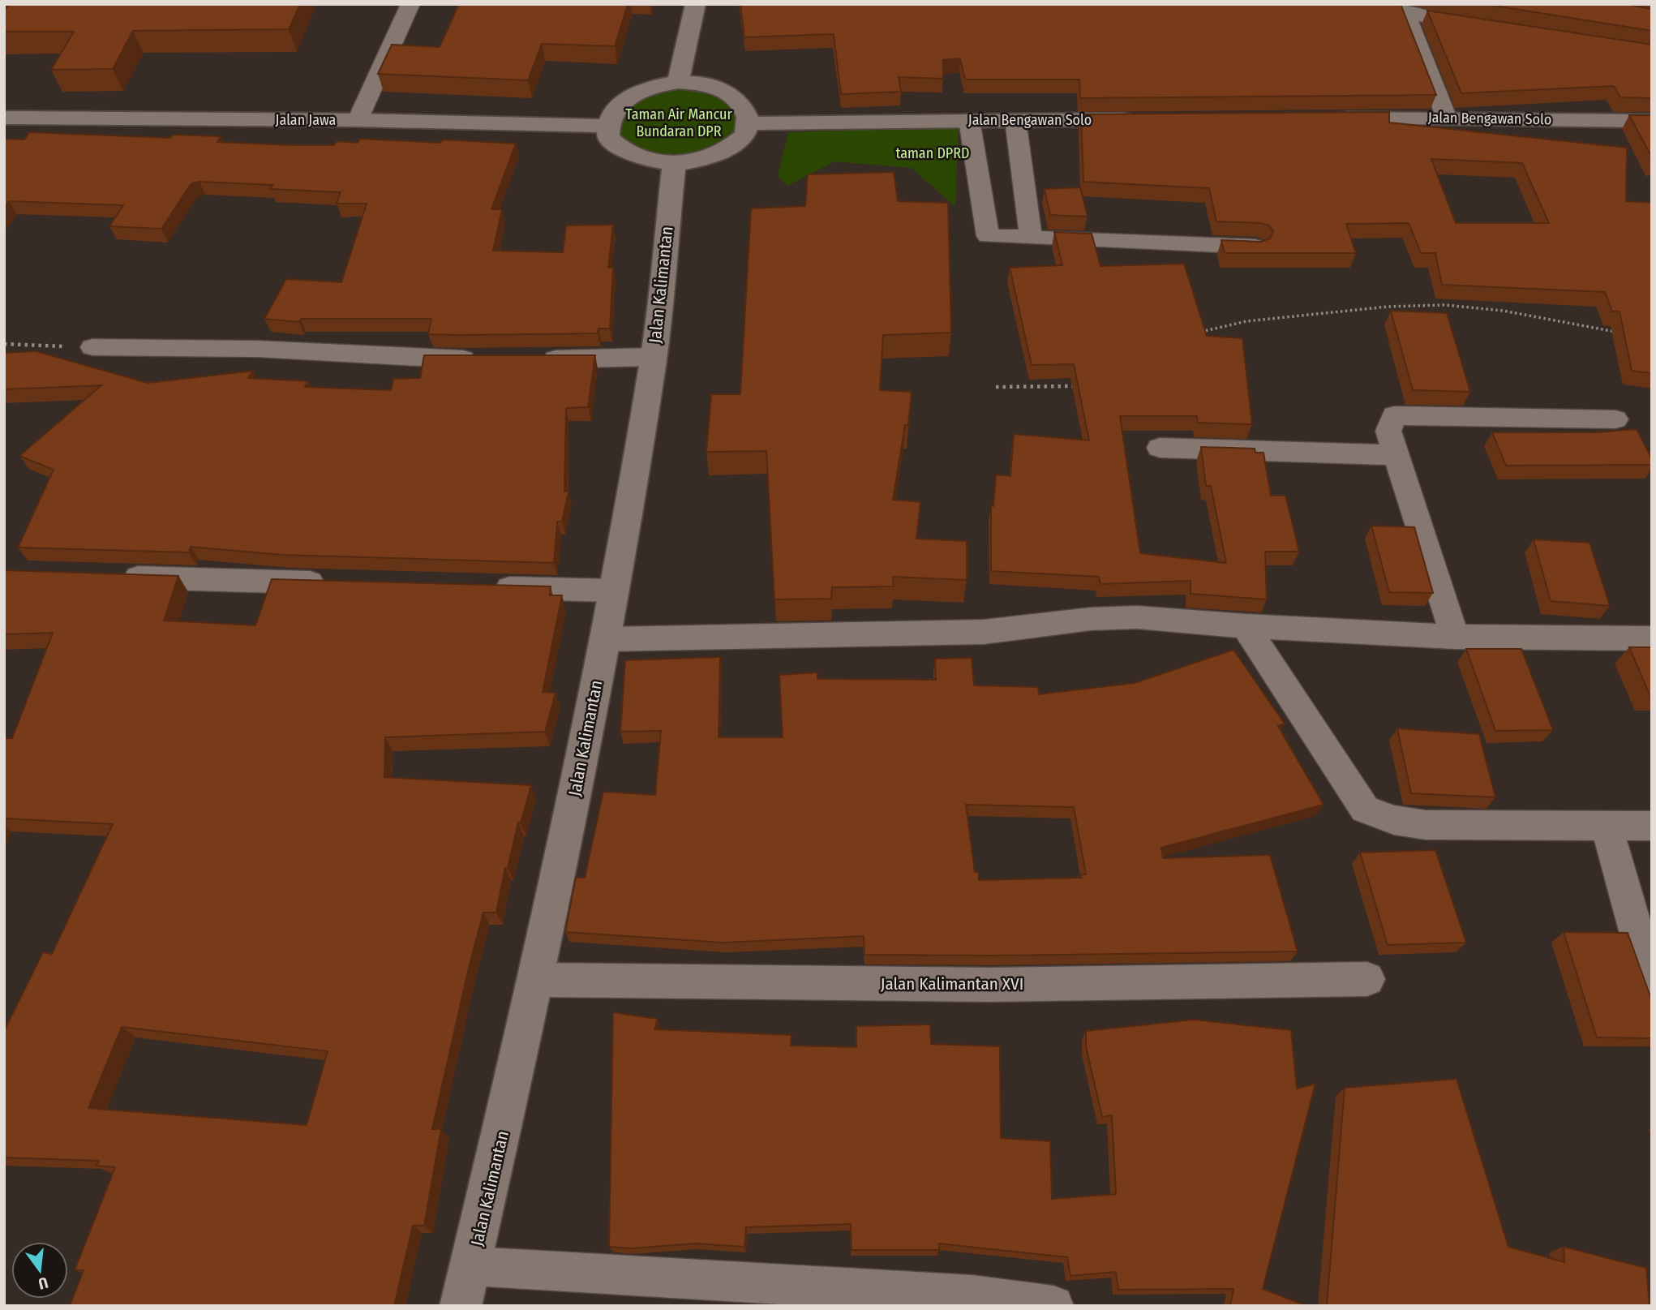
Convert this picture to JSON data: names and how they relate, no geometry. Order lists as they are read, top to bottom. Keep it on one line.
{"streets":{"main road":["Jalan Bengawan Solo","Jalan Jawa","Jalan Kalimantan"],"street":["Jalan Kalimantan XVI"]},"crossings":[["Jalan Bengawan Solo","Jalan Jawa"],["Jalan Bengawan Solo","Jalan Kalimantan"],["Jalan Jawa","Jalan Kalimantan"],["Jalan Kalimantan","Jalan Kalimantan XVI"]],"parks":["Taman Air Mancur Bundaran DPR","taman DPRD"],"north":"bottom"}
